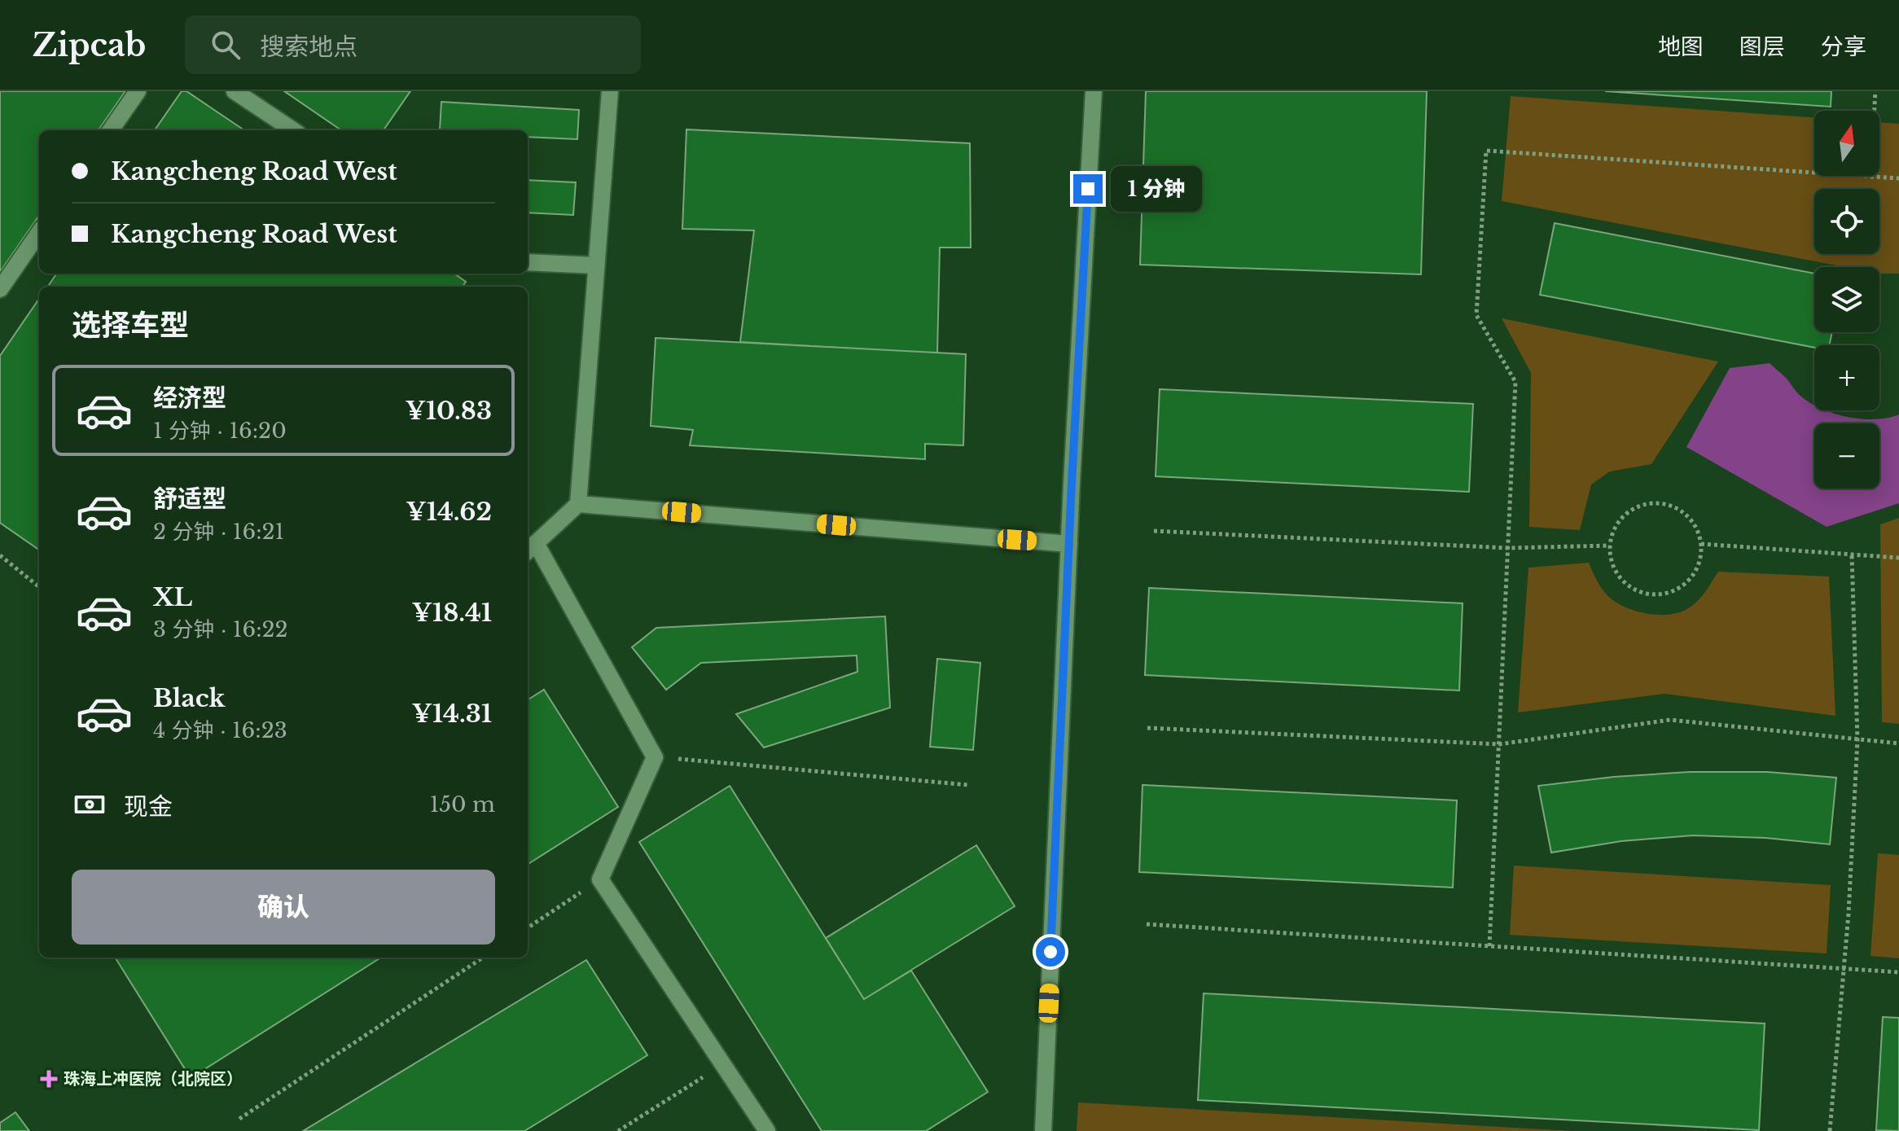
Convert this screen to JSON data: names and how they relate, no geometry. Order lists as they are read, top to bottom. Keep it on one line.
{"places":{"health":["珠海上冲医院（北院区）"]},"north":"top","page":{"header":"Zipcab","search":"搜索地点","nav":["地图","图层","分享"],"map_buttons":["+","−"],"banner":["Kangcheng Road West","Kangcheng Road West"],"bubble":"1 分钟","heading":"选择车型","list":[{"name":"经济型","note":"1 分钟 · 16:20","value":"¥10.83"},{"name":"舒适型","note":"2 分钟 · 16:21","value":"¥14.62"},{"name":"XL","note":"3 分钟 · 16:22","value":"¥18.41"},{"name":"Black","note":"4 分钟 · 16:23","value":"¥14.31"}],"pay":["现金","150 m"],"buttons":"确认"}}
